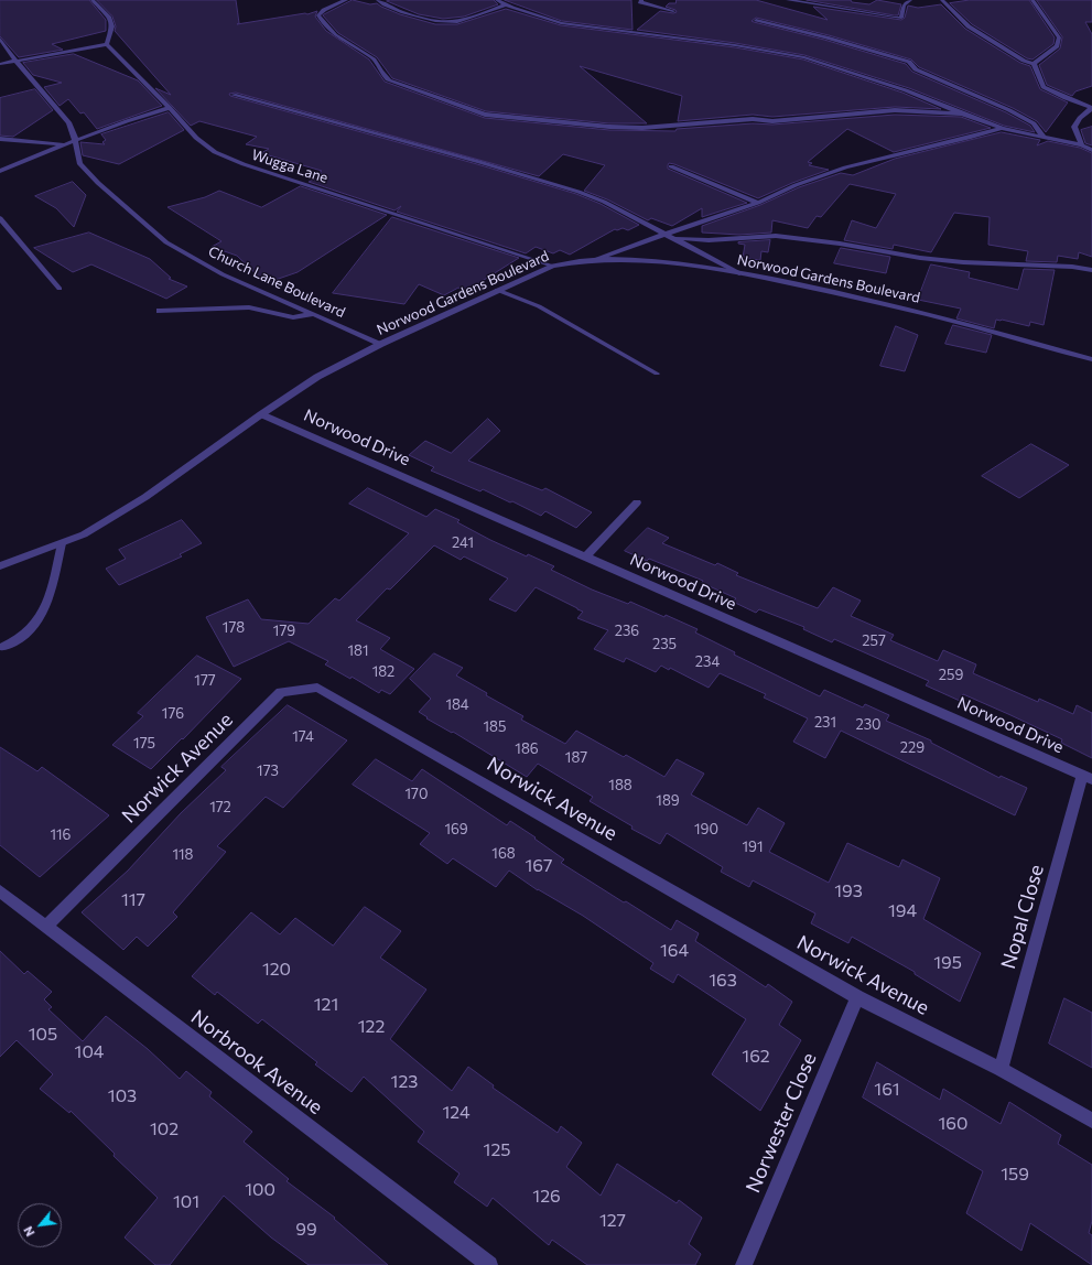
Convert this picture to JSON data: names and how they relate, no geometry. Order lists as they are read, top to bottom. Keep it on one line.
{"streets":{"street":["Wugga Lane","Norwood Gardens Boulevard","Church Lane Boulevard","Norwood Drive","Norwick Avenue","Nopal Close","Norbrook Avenue","Norwester Close"]},"crossings":[["Wugga Lane","Norwood Gardens Boulevard"],["Norwood Gardens Boulevard","Church Lane Boulevard"],["Norwood Gardens Boulevard","Norwood Drive"],["Norwood Drive","Nopal Close"],["Norwick Avenue","Nopal Close"],["Norwick Avenue","Norbrook Avenue"],["Norwick Avenue","Norwester Close"]],"house_numbers":["241","178","179","236","257","235","181","234","182","259","177","184","176","231","230","185","174","175","229","186","187","173","188","170","189","172","169","190","116","191","168","118","167","193","117","194","164","195","120","163","121","122","105","104","162","123","161","103","124","160","102","125","159","100","126","101","127","99"],"north":"bottom left"}
